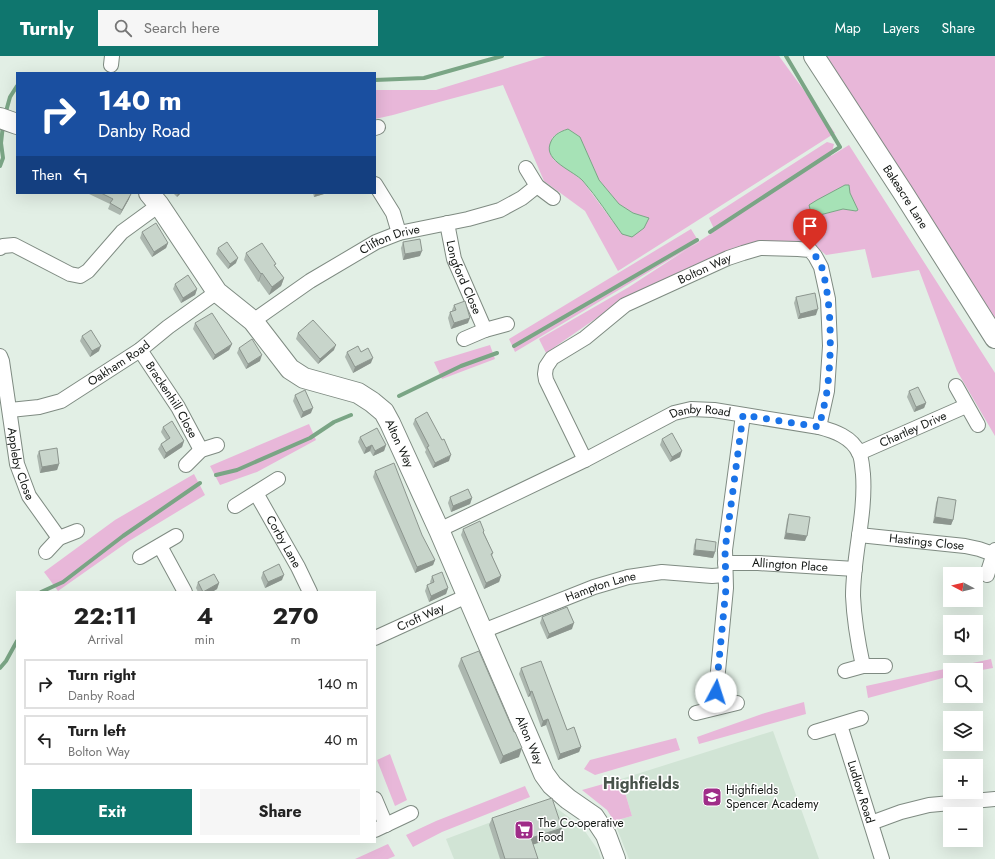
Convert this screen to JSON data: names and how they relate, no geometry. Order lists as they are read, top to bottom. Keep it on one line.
{"streets":{"street":["Bakeacre Lane","Clifton Drive","Bolton Way","Longford Close","Oakham Road","Brackenhill Close","Danby Road","Chartley Drive","Alton Way","Appleby Close","Corby Lane","Hastings Close","Allington Place","Hampton Lane","Croft Way","Ludlow Road"]},"crossings":[["Clifton Drive","Longford Close"],["Clifton Drive","Alton Way"],["Bolton Way","Danby Road"],["Oakham Road","Brackenhill Close"],["Oakham Road","Alton Way"],["Oakham Road","Appleby Close"],["Danby Road","Chartley Drive"],["Danby Road","Alton Way"],["Alton Way","Hampton Lane"],["Alton Way","Croft Way"],["Allington Place","Hampton Lane"]],"districts":["Highfields"],"places":{"school or university":["Highfields Spencer Academy"],"supermarket":["The Co-operative Food"]},"north":"left","page":{"header":"Turnly","search":"Search here","nav":["Map","Layers","Share"],"turn":["140 m","Danby Road"],"then":"Then","map_buttons":["+","−"],"eta":["22:11","Arrival","4","min","270","m"],"list":[{"name":"Turn right","note":"Danby Road","value":"140 m"},{"name":"Turn left","note":"Bolton Way","value":"40 m"}],"buttons":["Exit","Share"]}}
